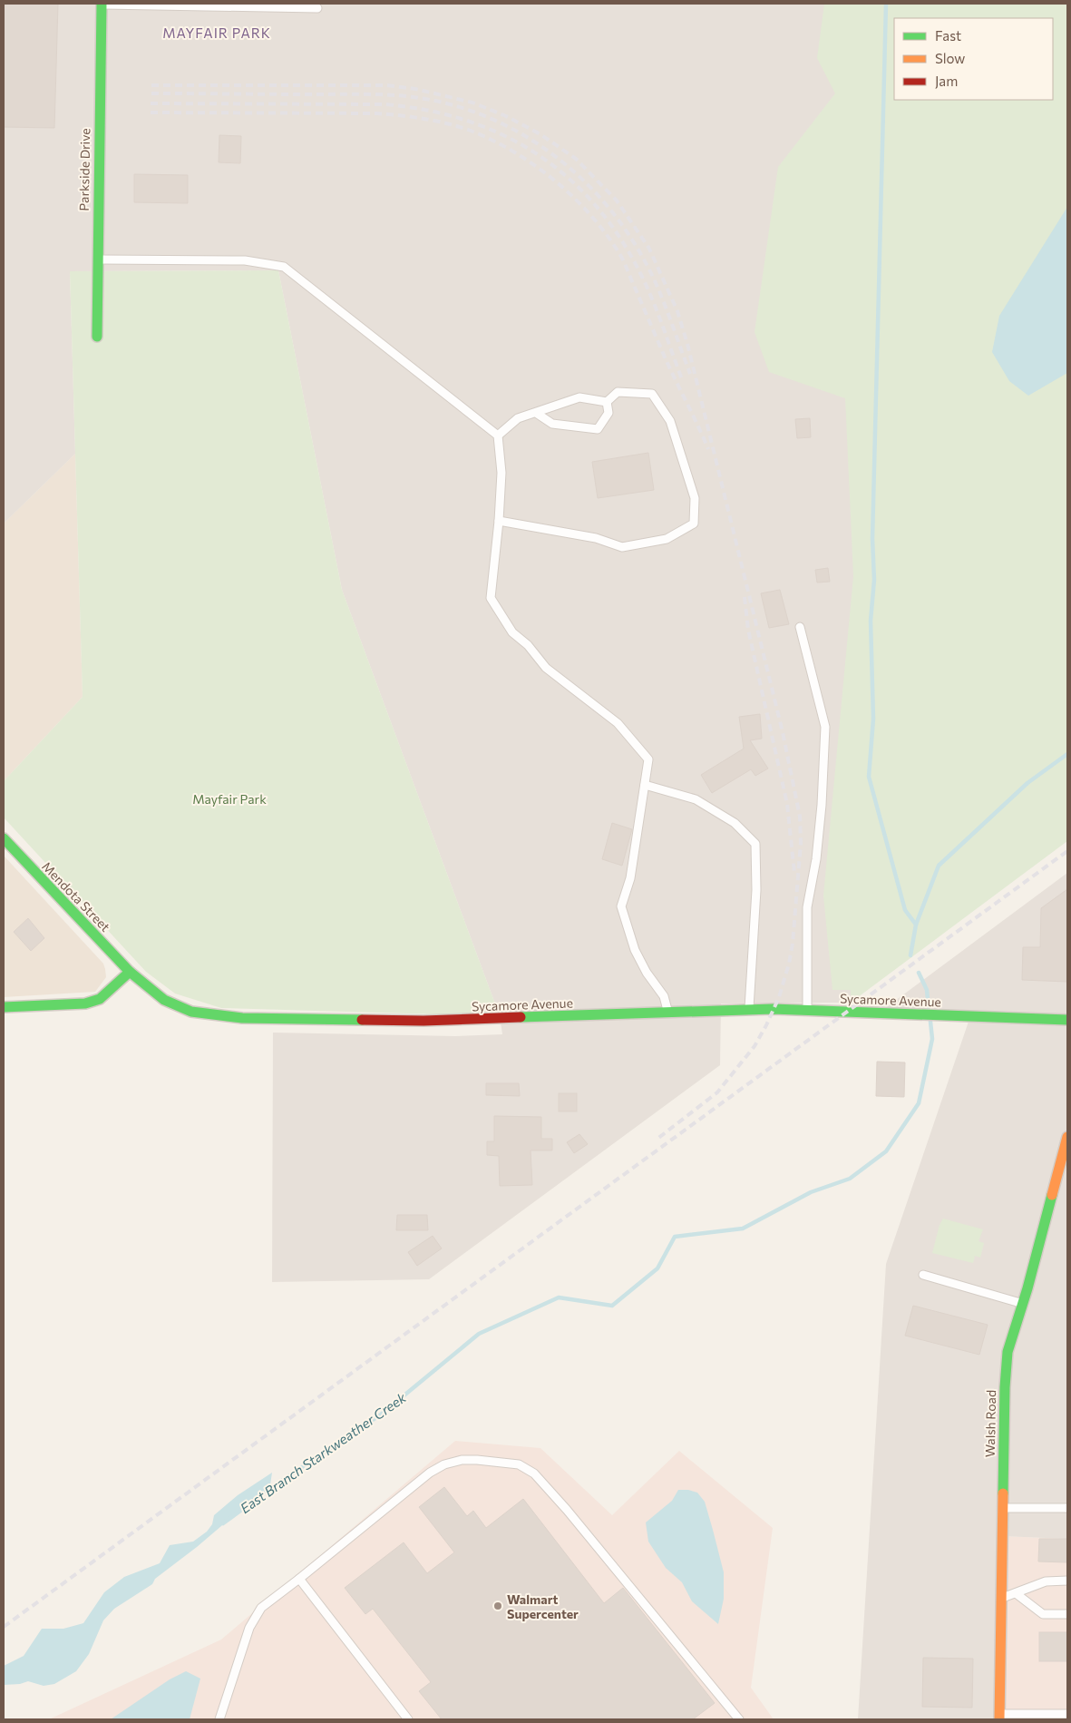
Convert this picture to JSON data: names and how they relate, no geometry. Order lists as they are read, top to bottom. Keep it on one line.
{"streets":{"street":["Parkside Drive","Mendota Street","Sycamore Avenue","Walsh Road"]},"crossings":[["Mendota Street","Sycamore Avenue"]],"districts":["MAYFAIR PARK"],"water":["East Branch Starkweather Creek"],"parks":["Mayfair Park"],"places":["Walmart Supercenter"],"legend":["Fast","Slow","Jam"]}
